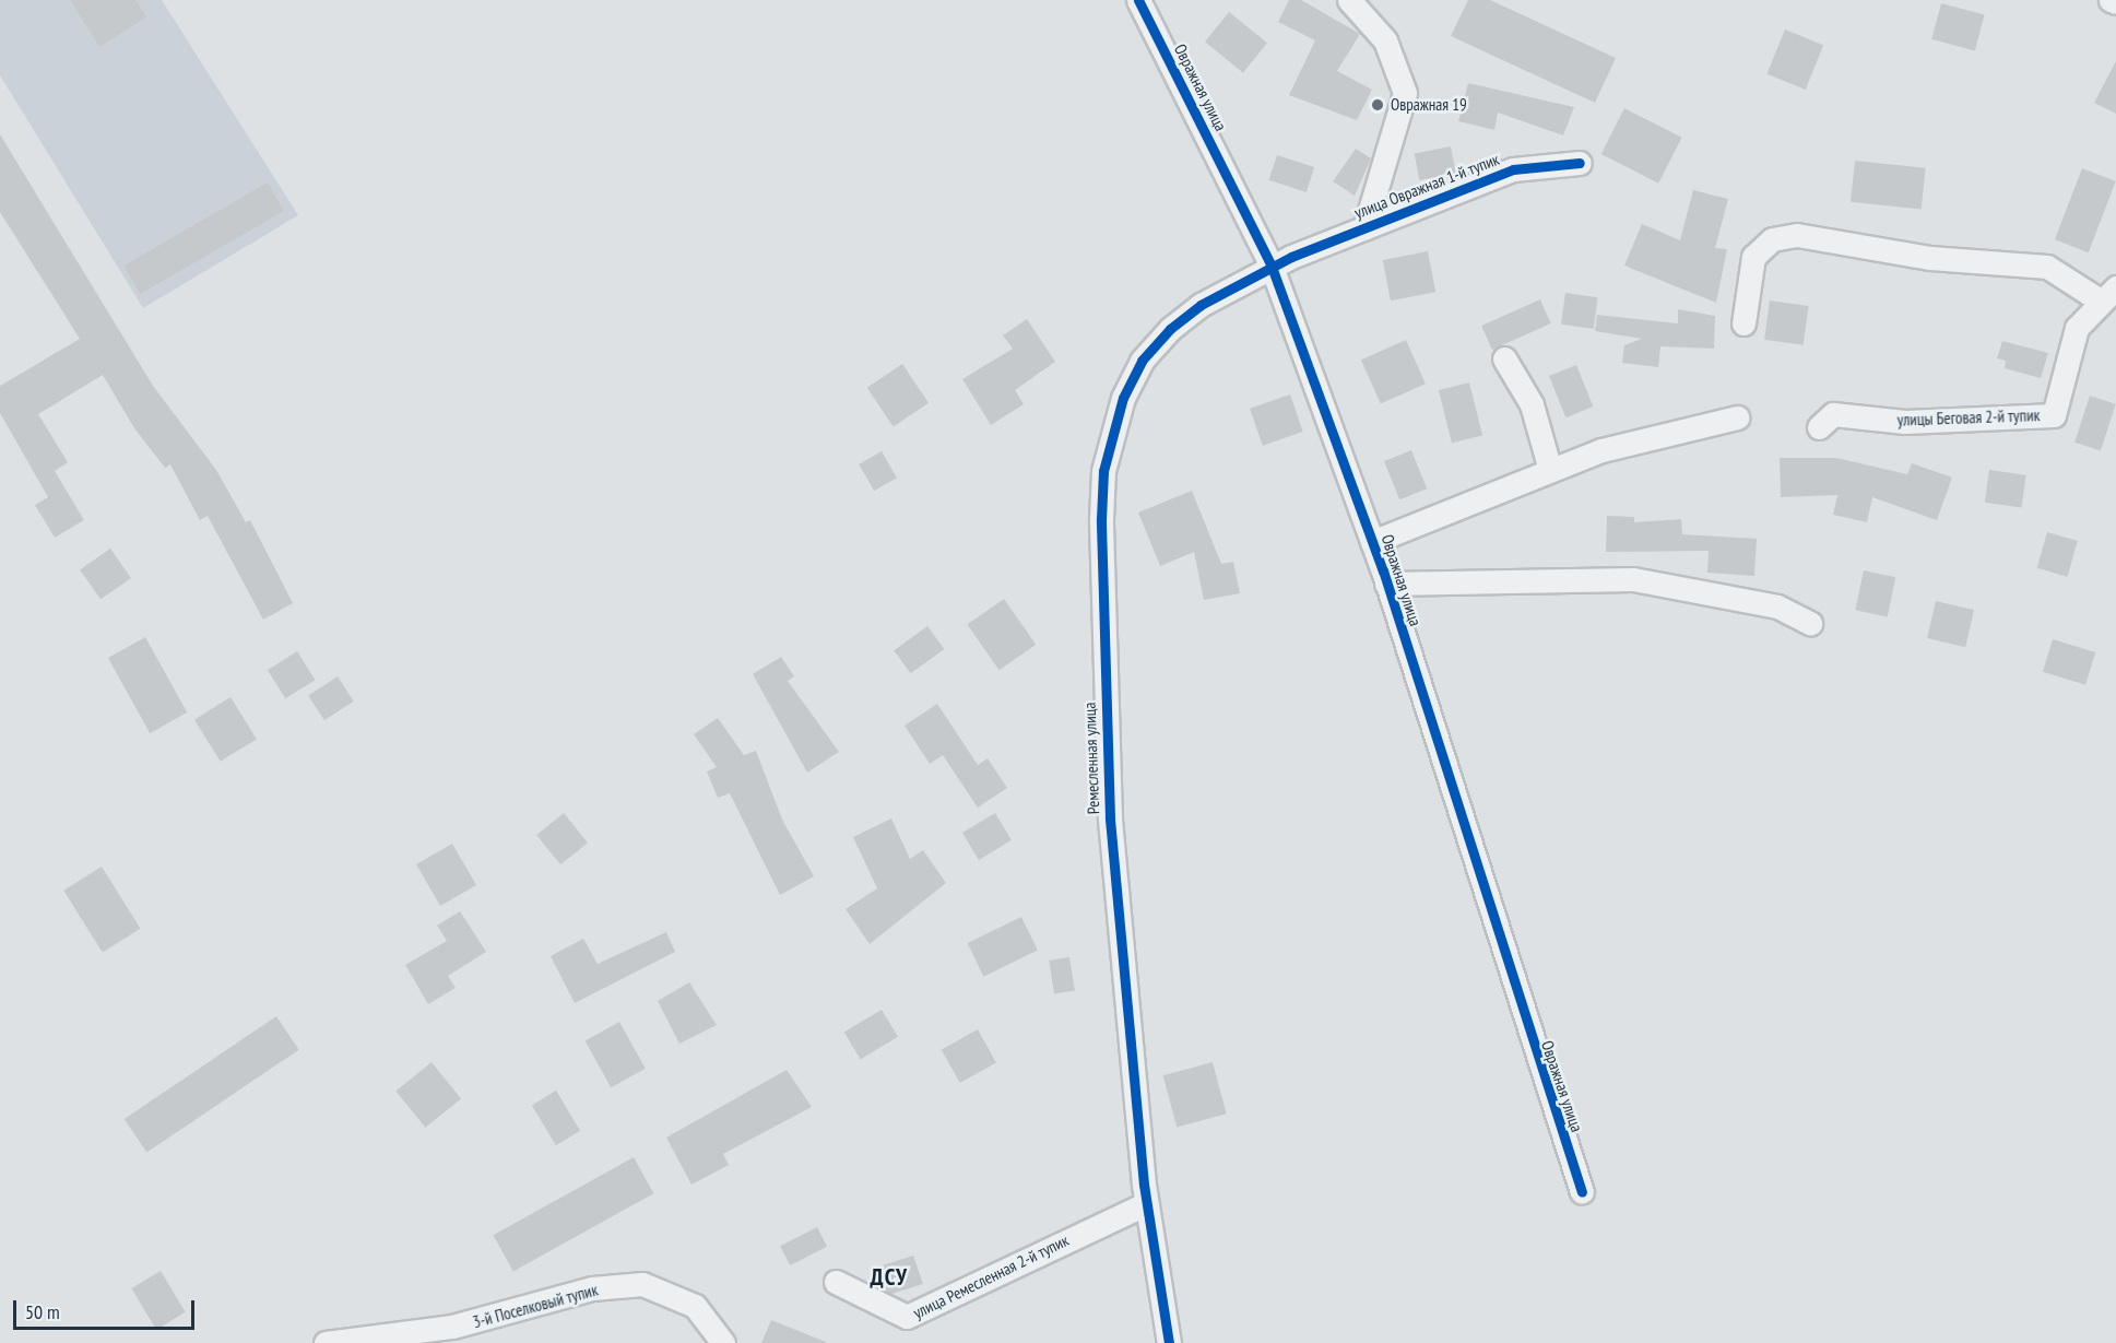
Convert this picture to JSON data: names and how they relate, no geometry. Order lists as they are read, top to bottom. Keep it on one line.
{"streets":{"street":["Овражная улица","улица Овражная 1-й тупик","улицы Беговая 2-й тупик","Ремесленная улица","улица Ремесленная 2-й тупик","3-й Поселковый тупик"]},"crossings":[["Овражная улица","улица Овражная 1-й тупик"],["Овражная улица","Ремесленная улица"],["улица Овражная 1-й тупик","Ремесленная улица"],["Ремесленная улица","улица Ремесленная 2-й тупик"]],"districts":["ДСУ"],"places":["Овражная 19"],"scale_bar":"50 m"}
